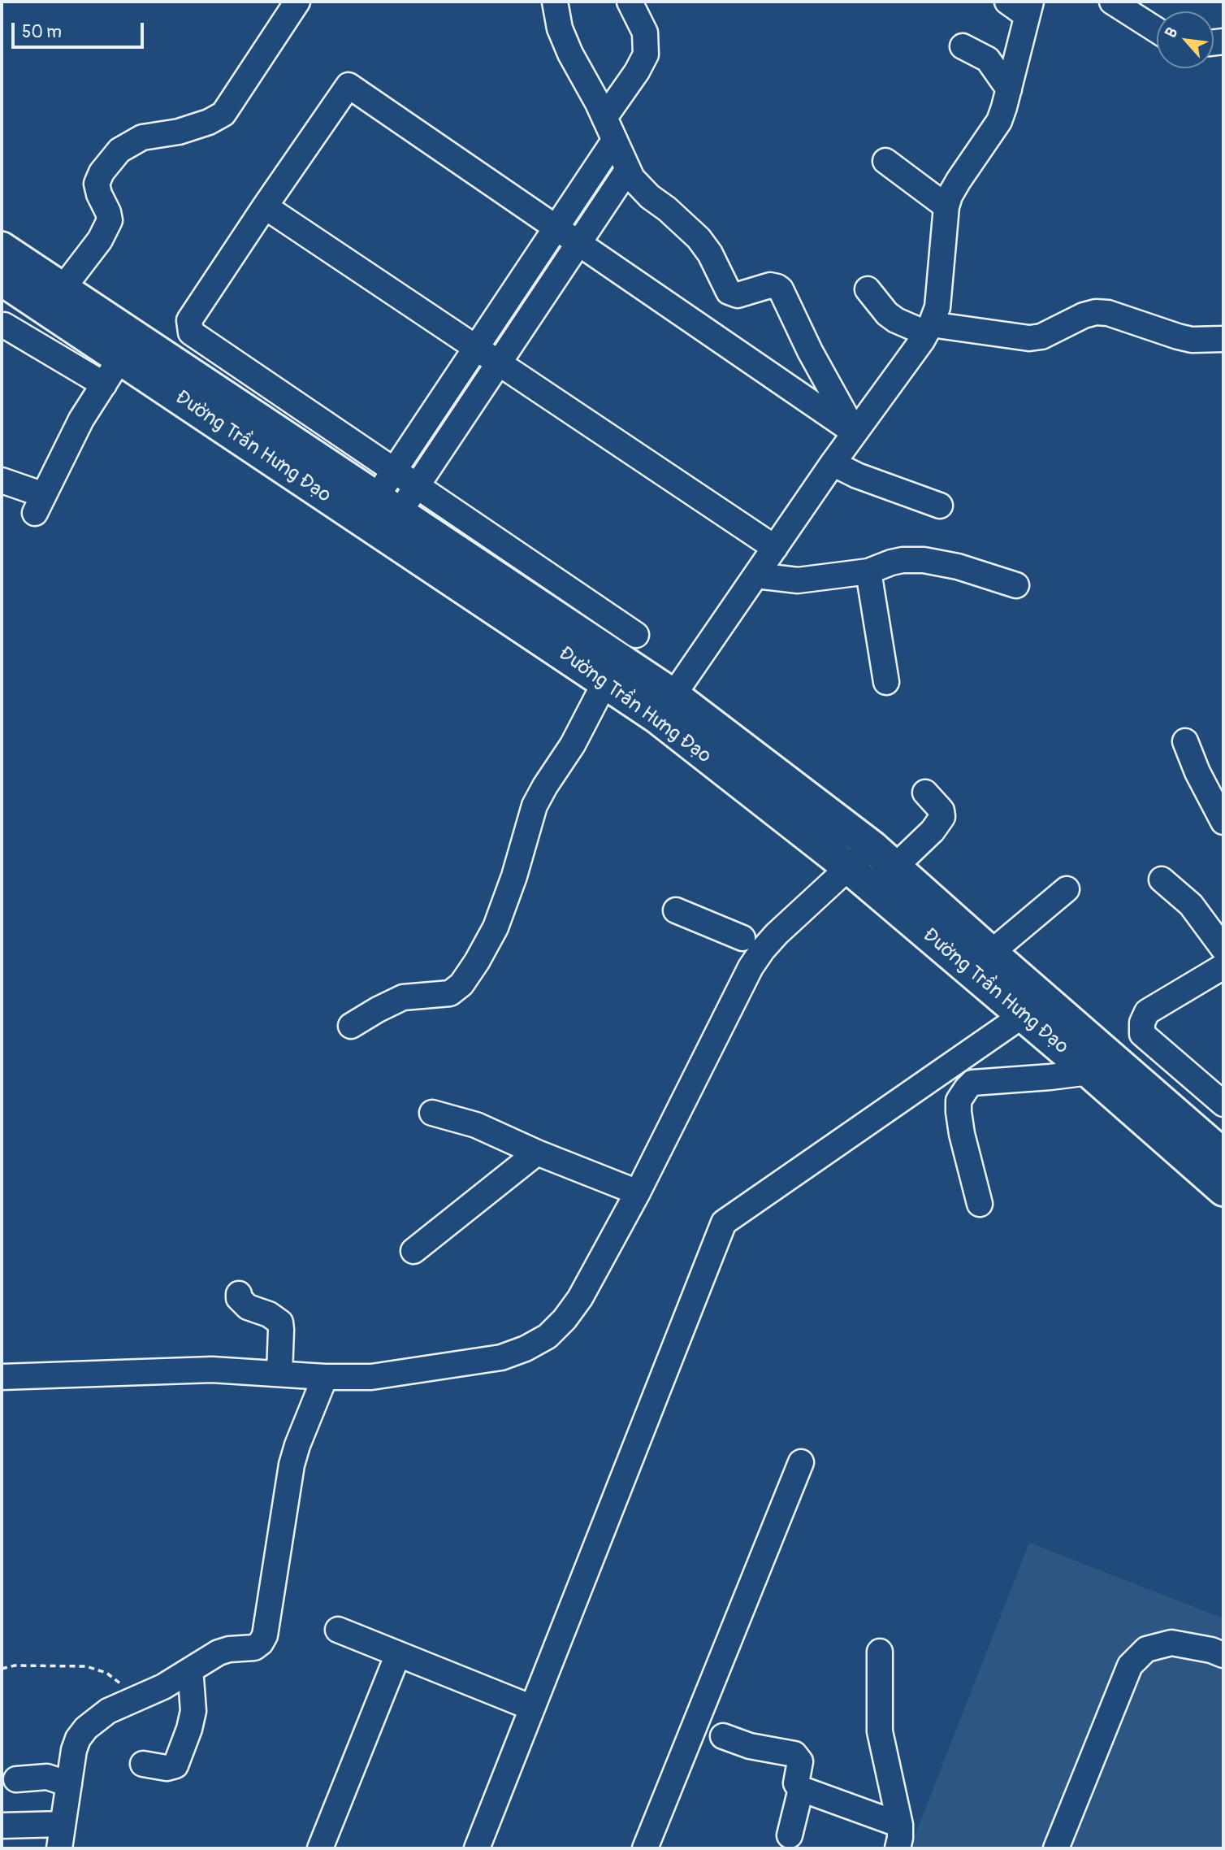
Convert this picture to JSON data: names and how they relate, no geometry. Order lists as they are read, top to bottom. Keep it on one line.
{"streets":{"highway":["Đường Trần Hưng Đạo"]},"scale_bar":"50 m","north":"top left"}
